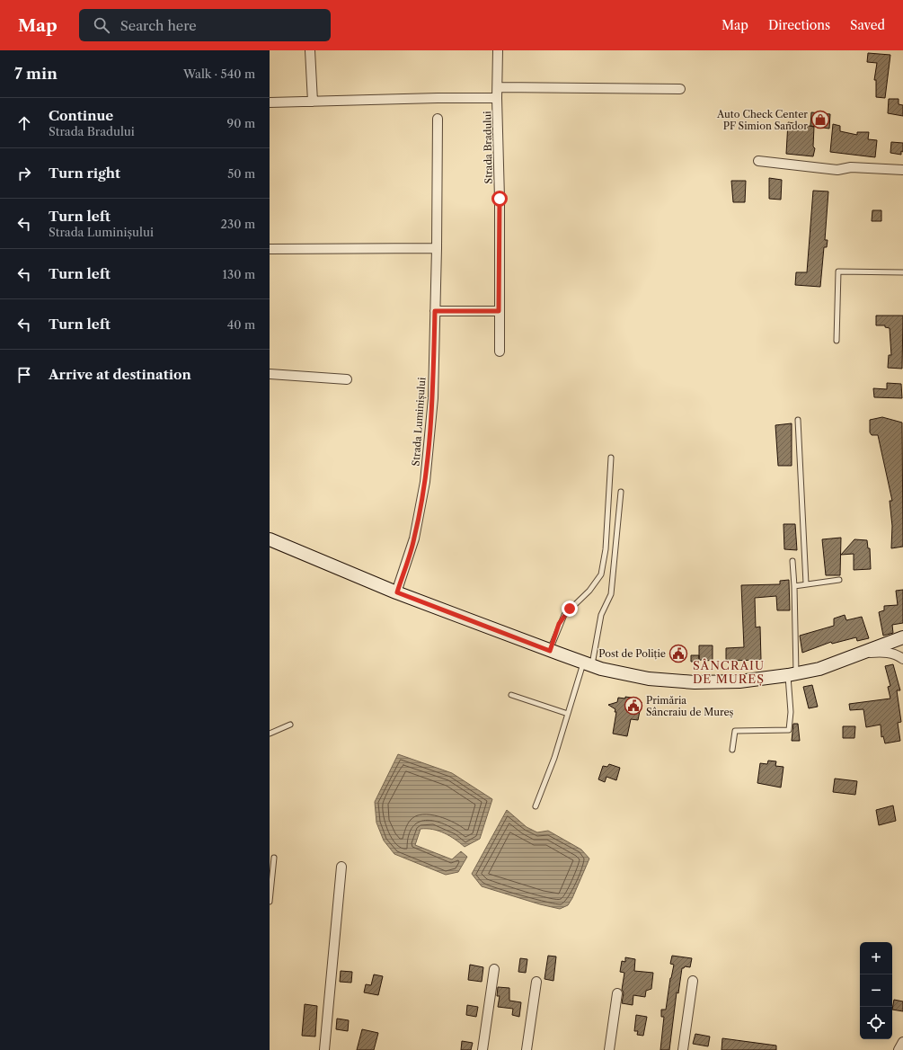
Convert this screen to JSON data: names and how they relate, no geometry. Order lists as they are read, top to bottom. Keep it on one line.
{"streets":{"street":["Strada Bradului","Strada Luminișului"]},"districts":["SÂNCRAIU DE MUREȘ"],"places":{"shop":["Auto Check Center PF Simion Sandor"],"public building":["Post de Poliție","Primăria Sâncraiu de Mureș"]},"page":{"header":"Map","search":"Search here","nav":["Map","Directions","Saved"],"heading":["7 min","Walk · 540 m"],"list":[["Continue","Strada Bradului","90 m"],["Turn right","50 m"],["Turn left","Strada Luminișului","230 m"],["Turn left","130 m"],["Turn left","40 m"],"Arrive at destination"],"map_buttons":["+","−"]}}
